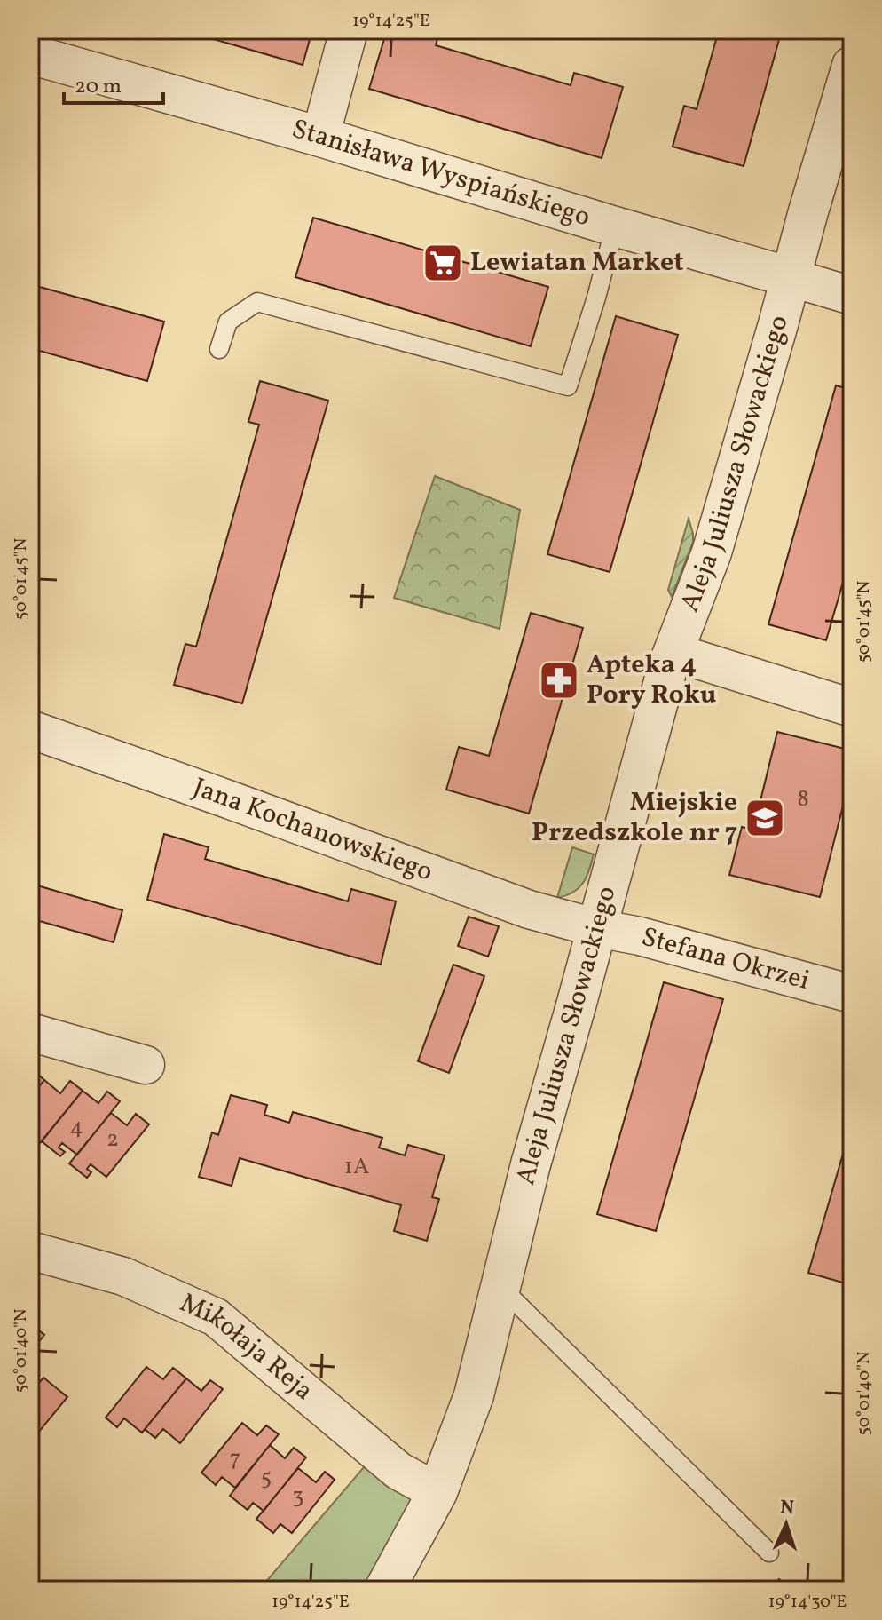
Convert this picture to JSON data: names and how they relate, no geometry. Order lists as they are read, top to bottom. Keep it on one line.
{"streets":{"street":["Stanisława Wyspiańskiego","Aleja Juliusza Słowackiego","Jana Kochanowskiego","Stefana Okrzei","Mikołaja Reja"]},"crossings":[["Stanisława Wyspiańskiego","Aleja Juliusza Słowackiego"],["Aleja Juliusza Słowackiego","Jana Kochanowskiego"],["Aleja Juliusza Słowackiego","Stefana Okrzei"],["Aleja Juliusza Słowackiego","Mikołaja Reja"],["Jana Kochanowskiego","Stefana Okrzei"]],"places":{"supermarket":["Lewiatan Market"],"pharmacy":["Apteka 4 Pory Roku"],"school or university":["Miejskie Przedszkole nr 7"]},"house_numbers":["8","4","2","1A","7","5","3"],"scale_bar":"20 m","north":"top","coordinates":["19°14'25\"E","50°01'45\"N","50°01'40\"N","19°14'30\"E"]}
